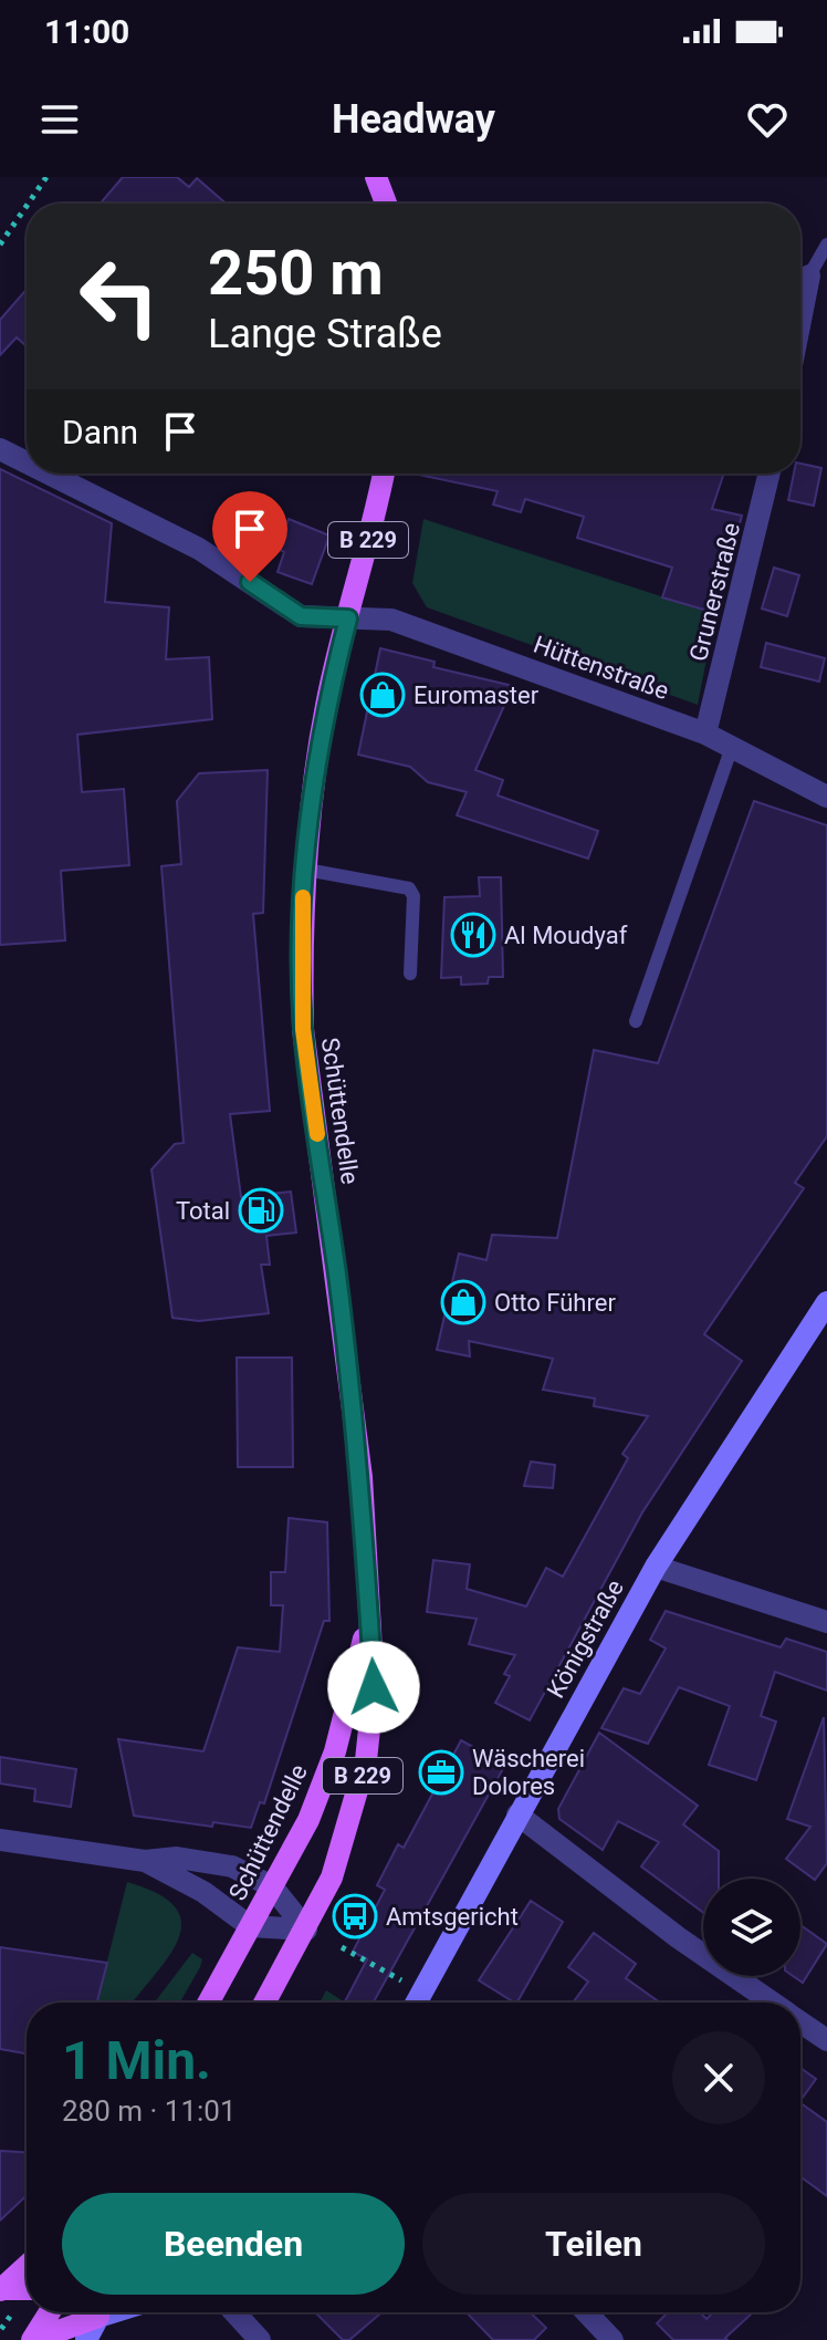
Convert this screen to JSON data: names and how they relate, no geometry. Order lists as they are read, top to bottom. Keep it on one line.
{"streets":{"main road":["B 229","Schüttendelle","Königstraße"],"street":["Grunerstraße","Hüttenstraße"]},"crossings":[["Grunerstraße","Hüttenstraße"],["Hüttenstraße","Schüttendelle"]],"places":{"shop":["Euromaster","Otto Führer"],"restaurant":["Al Moudyaf"],"fuel station":["Total"],"office":["Wäscherei Dolores"],"bus stop":["Amtsgericht"]},"page":{"status":"11:00","header":"Headway","turn":["250 m","Lange Straße"],"then":"Dann","heading":["1 Min.","280 m · 11:01"],"buttons":["Beenden","Teilen"]}}
